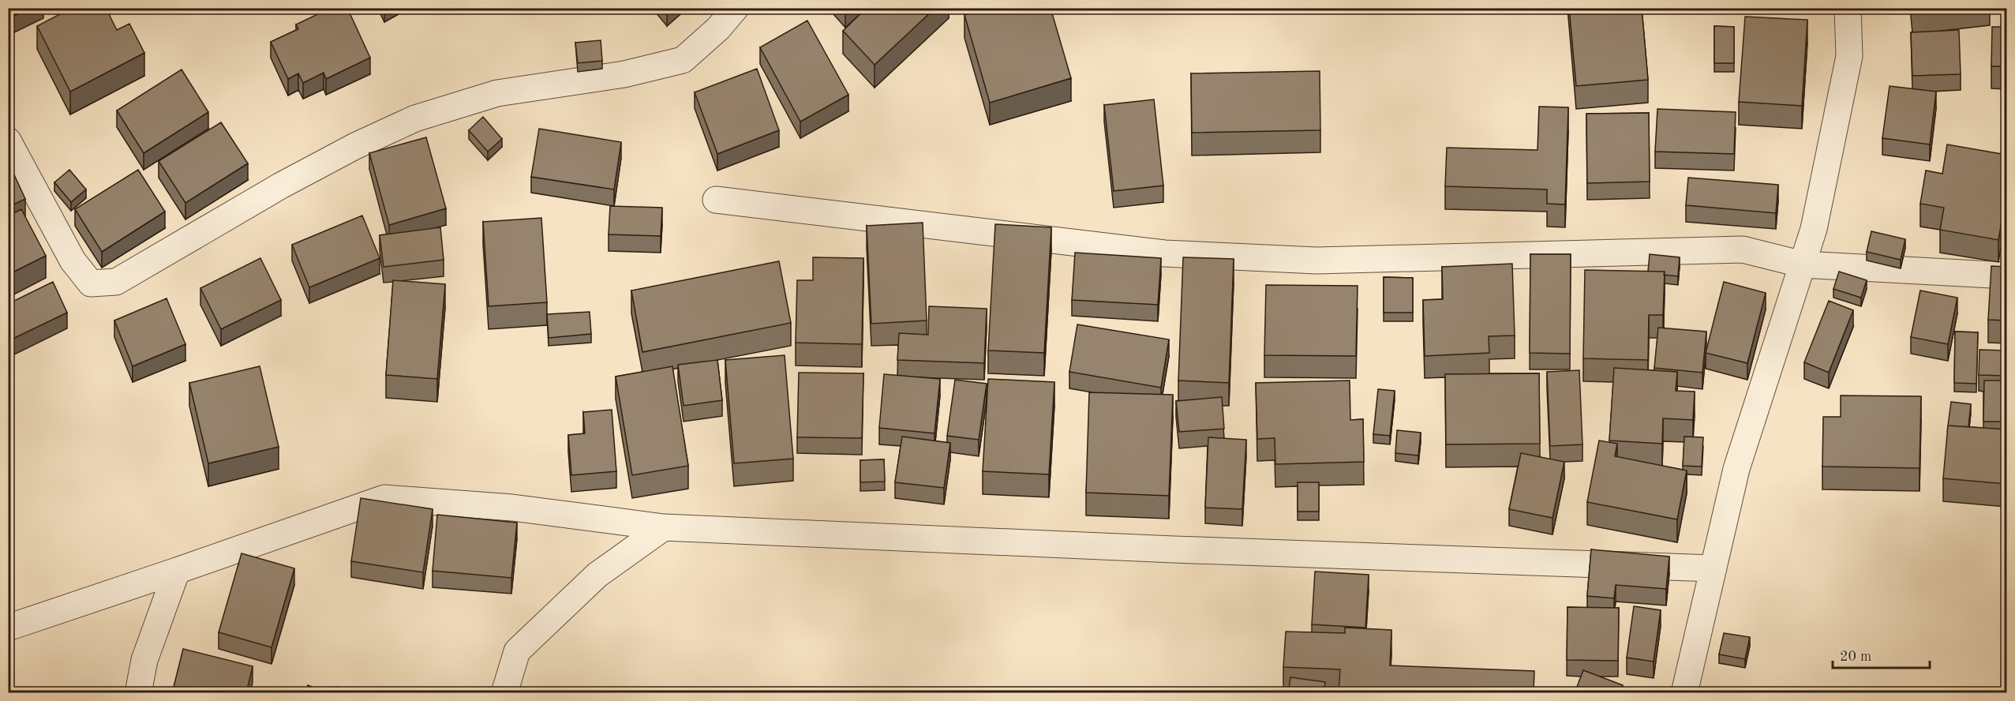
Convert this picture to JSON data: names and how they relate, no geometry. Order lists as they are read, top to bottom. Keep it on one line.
{"scale_bar":"20 m"}
